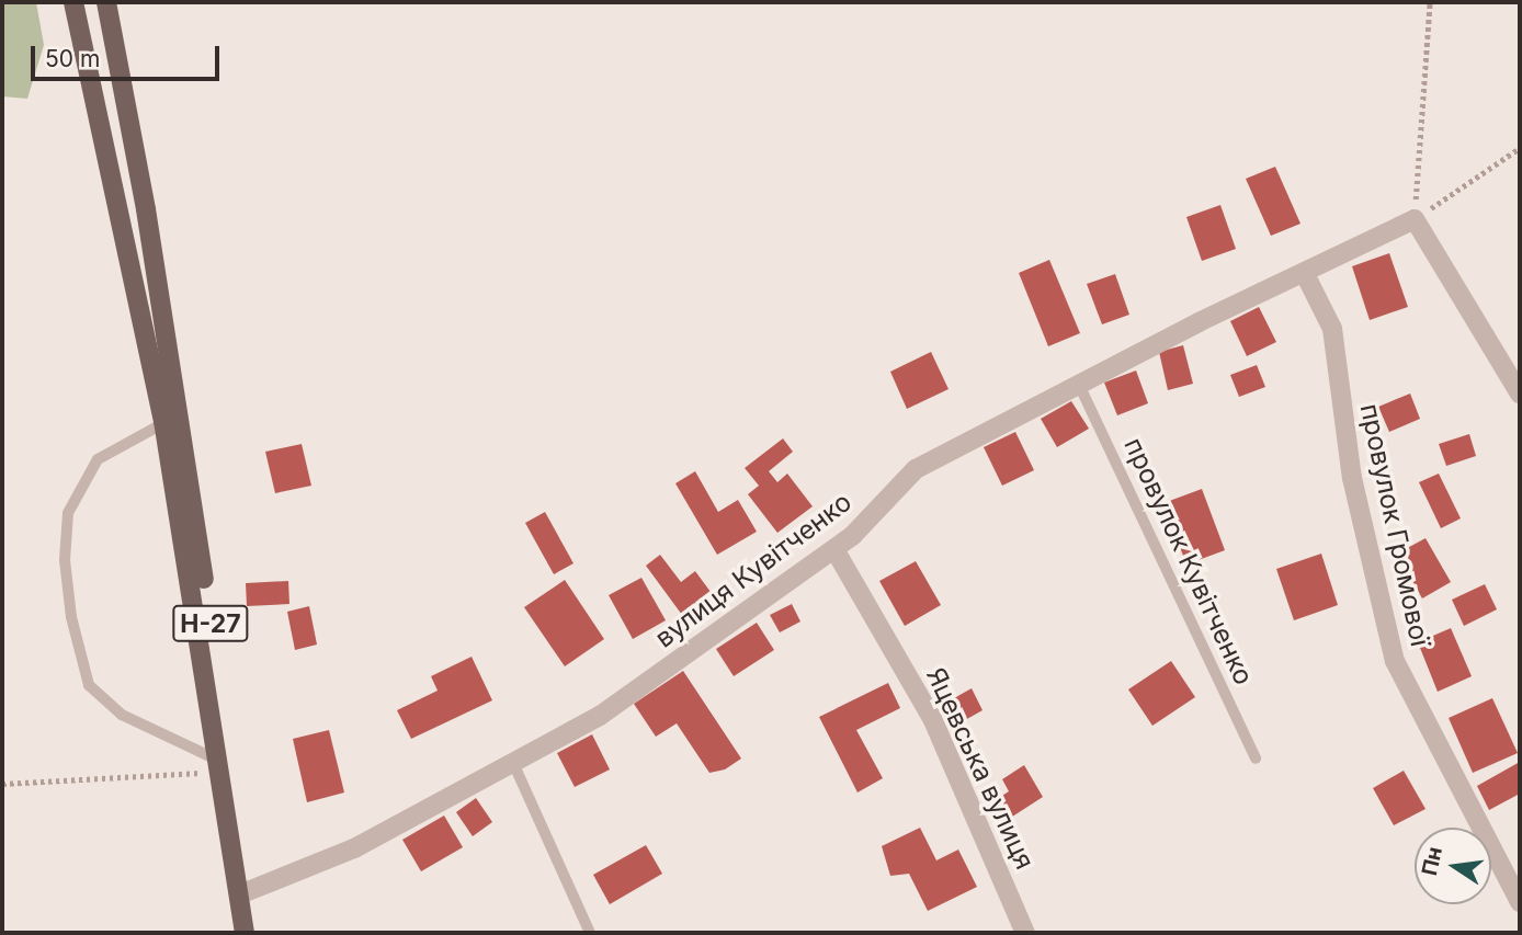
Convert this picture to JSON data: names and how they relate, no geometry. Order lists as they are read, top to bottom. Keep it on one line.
{"streets":{"main road":["Н-27"],"street":["провулок Громової","вулиця Кувітченко","Яцевська вулиця"],"lane":["провулок Кувітченко"]},"crossings":[["провулок Громової","вулиця Кувітченко"],["провулок Кувітченко","вулиця Кувітченко"],["вулиця Кувітченко","Н-27"],["вулиця Кувітченко","Яцевська вулиця"]],"scale_bar":"50 m","north":"left"}
